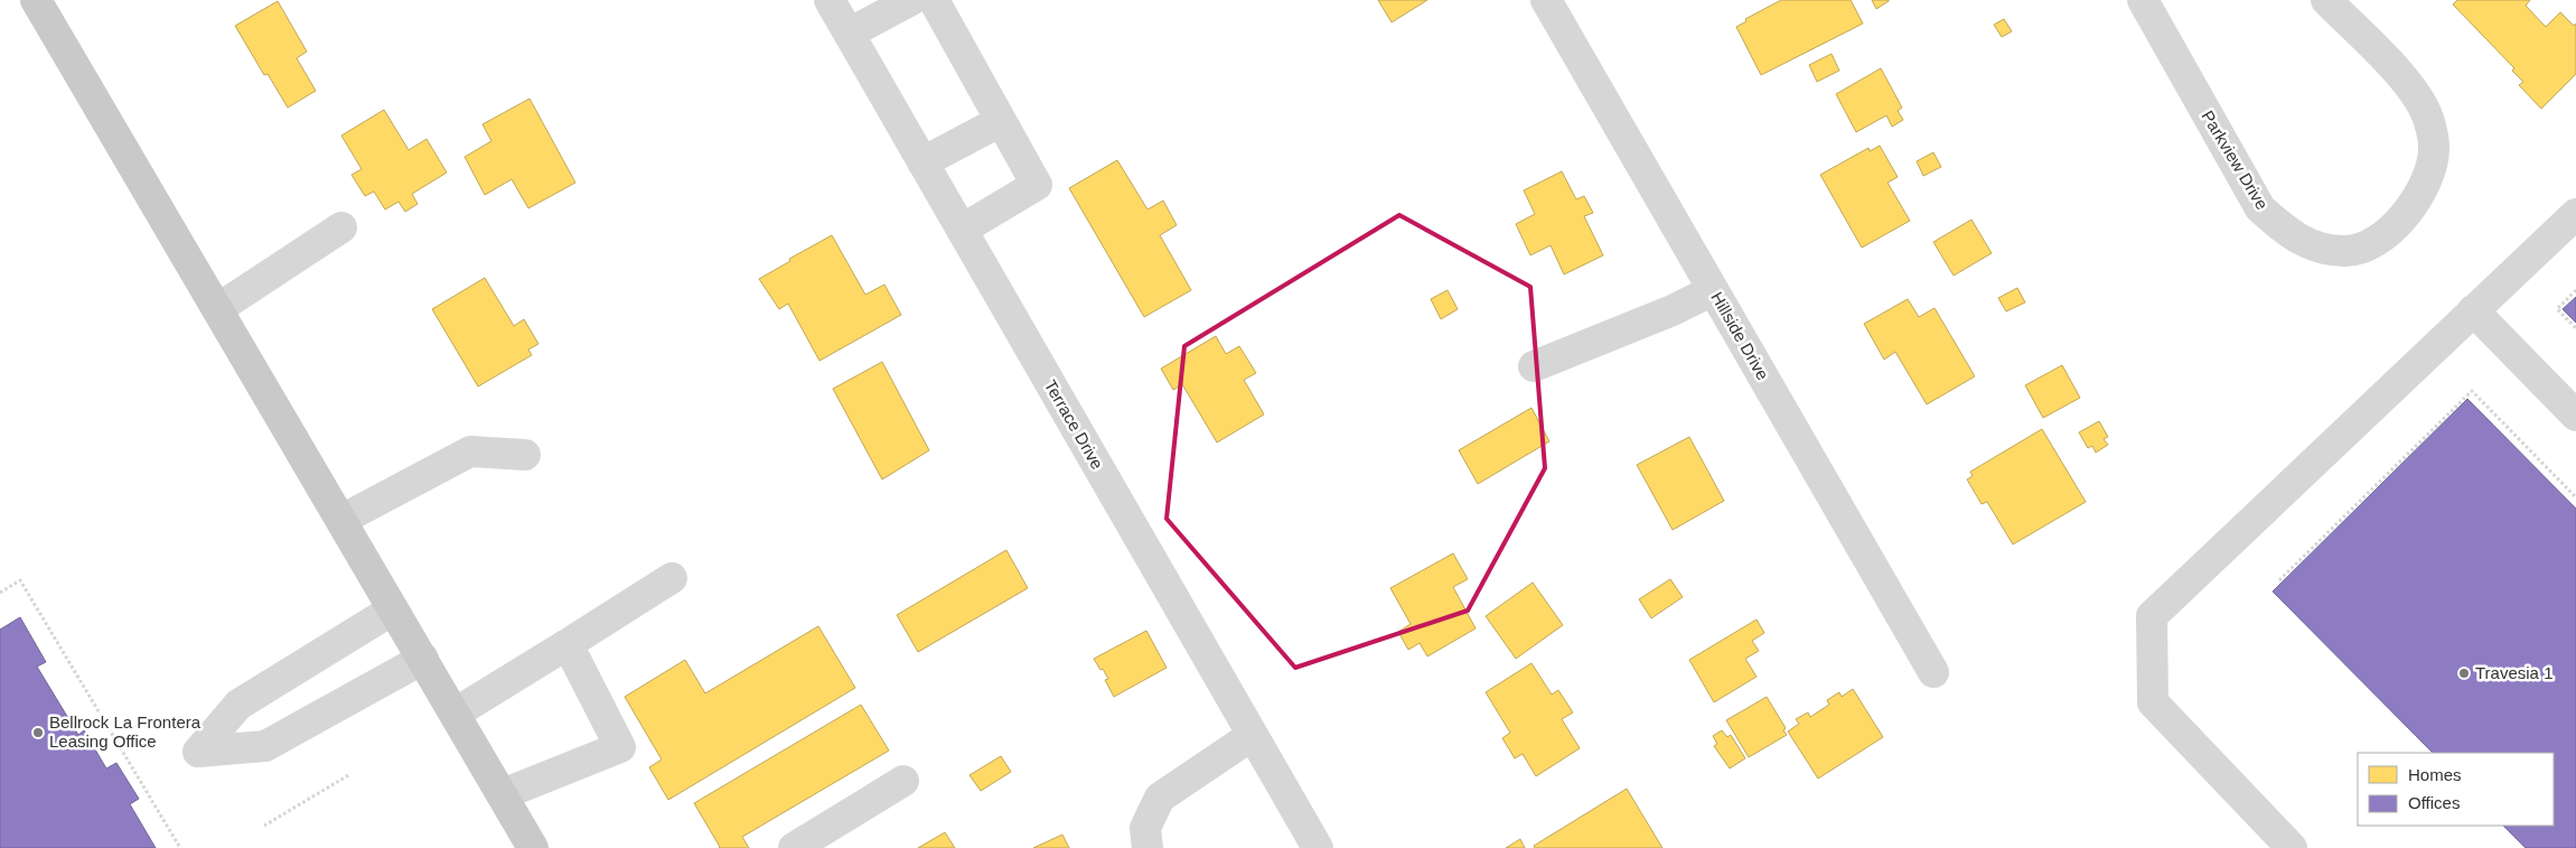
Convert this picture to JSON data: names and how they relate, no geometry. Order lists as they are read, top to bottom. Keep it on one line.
{"streets":{"street":["Parkview Drive","Hillside Drive","Terrace Drive"]},"places":["Travesia 1","Bellrock La Frontera Leasing Office"],"legend":["Homes","Offices"]}
